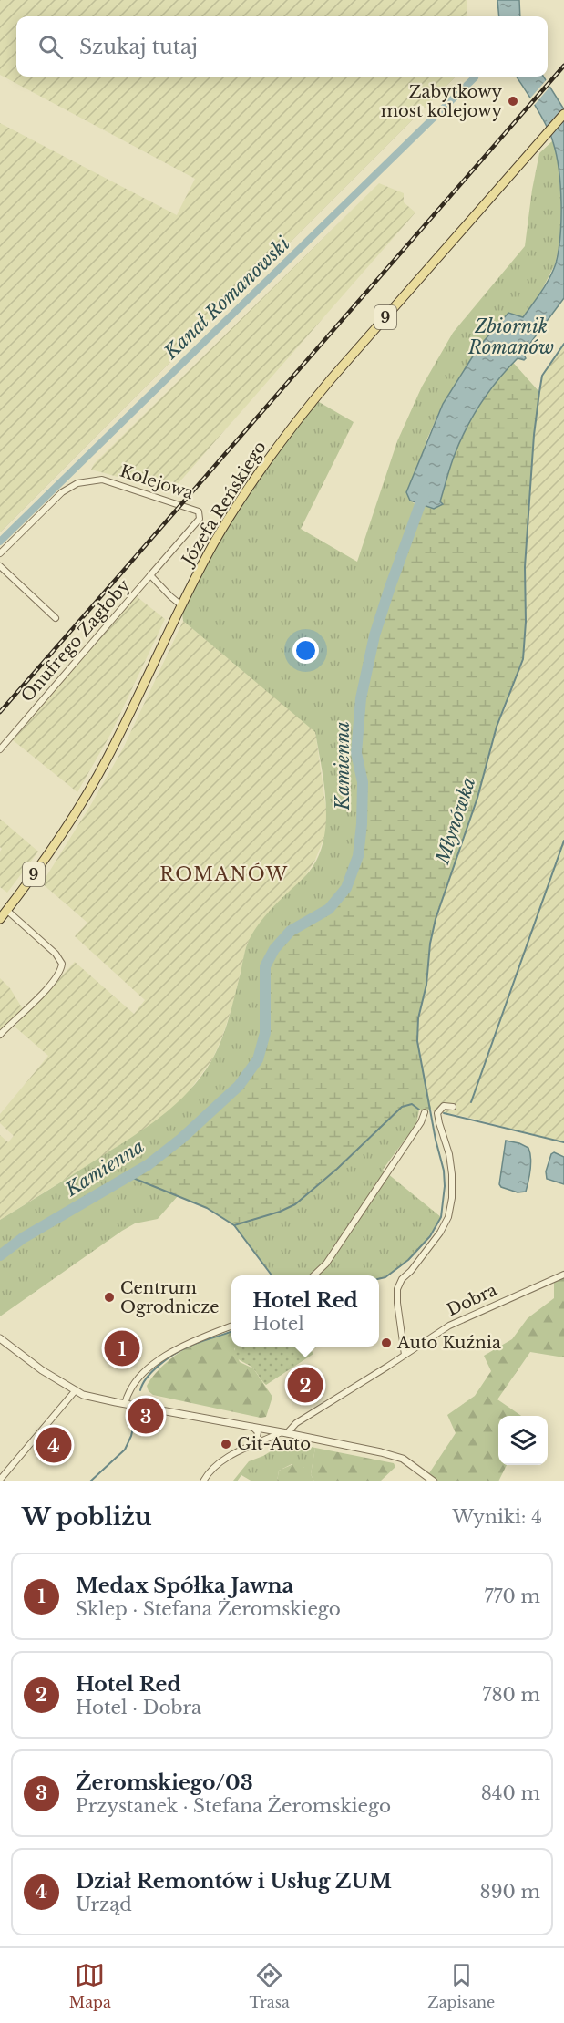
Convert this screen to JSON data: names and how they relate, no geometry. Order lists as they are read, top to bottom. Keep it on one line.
{"streets":{"main road":["9","Józefa Reńskiego"],"street":["Kolejowa","Onufrego Zagłoby","Dobra"]},"crossings":[["Kolejowa","Onufrego Zagłoby"]],"districts":["ROMANÓW"],"water":["Kanał Romanowski","Zbiornik Romanów","Kamienna","Młynówka"],"places":["Zabytkowy most kolejowy","Centrum Ogrodnicze","Auto Kuźnia","Git-Auto"],"page":{"search":"Szukaj tutaj","popup":["Hotel Red","Hotel"],"pins":["1","2","3","4"],"heading":["W pobliżu","Wyniki: 4"],"list":[{"mark":"1","name":"Medax Spółka Jawna","note":"Sklep · Stefana Żeromskiego","value":"770 m"},{"mark":"2","name":"Hotel Red","note":"Hotel · Dobra","value":"780 m"},{"mark":"3","name":"Żeromskiego/03","note":"Przystanek · Stefana Żeromskiego","value":"840 m"},{"mark":"4","name":"Dział Remontów i Usług ZUM","note":"Urząd","value":"890 m"}],"nav":["Mapa","Trasa","Zapisane"]}}
